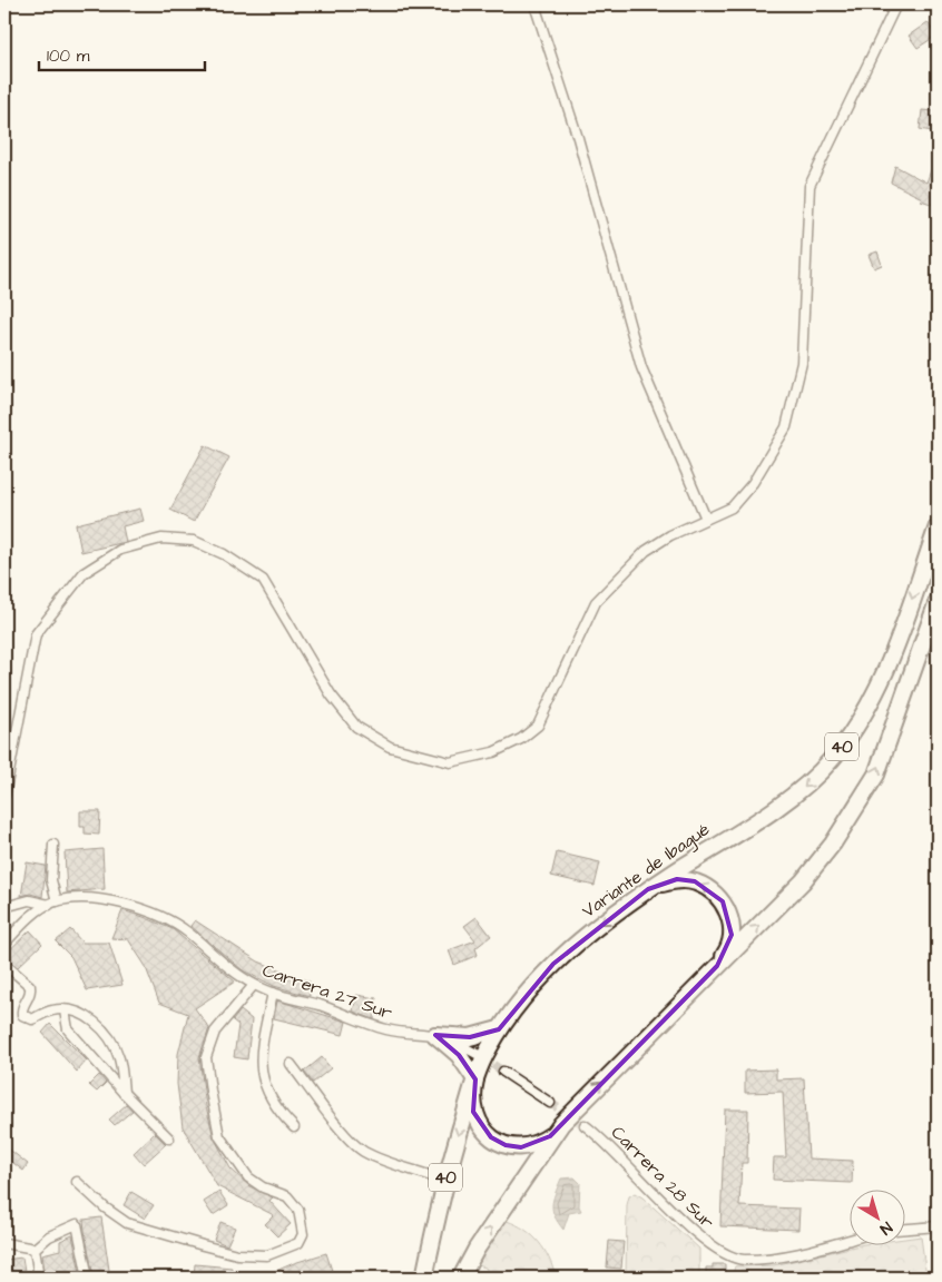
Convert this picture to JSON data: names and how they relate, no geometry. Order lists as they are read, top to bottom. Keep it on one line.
{"streets":{"highway":["40","Variante de Ibagué"],"street":["Carrera 27 Sur","Carrera 28 Sur"]},"scale_bar":"100 m","north":"bottom right"}
